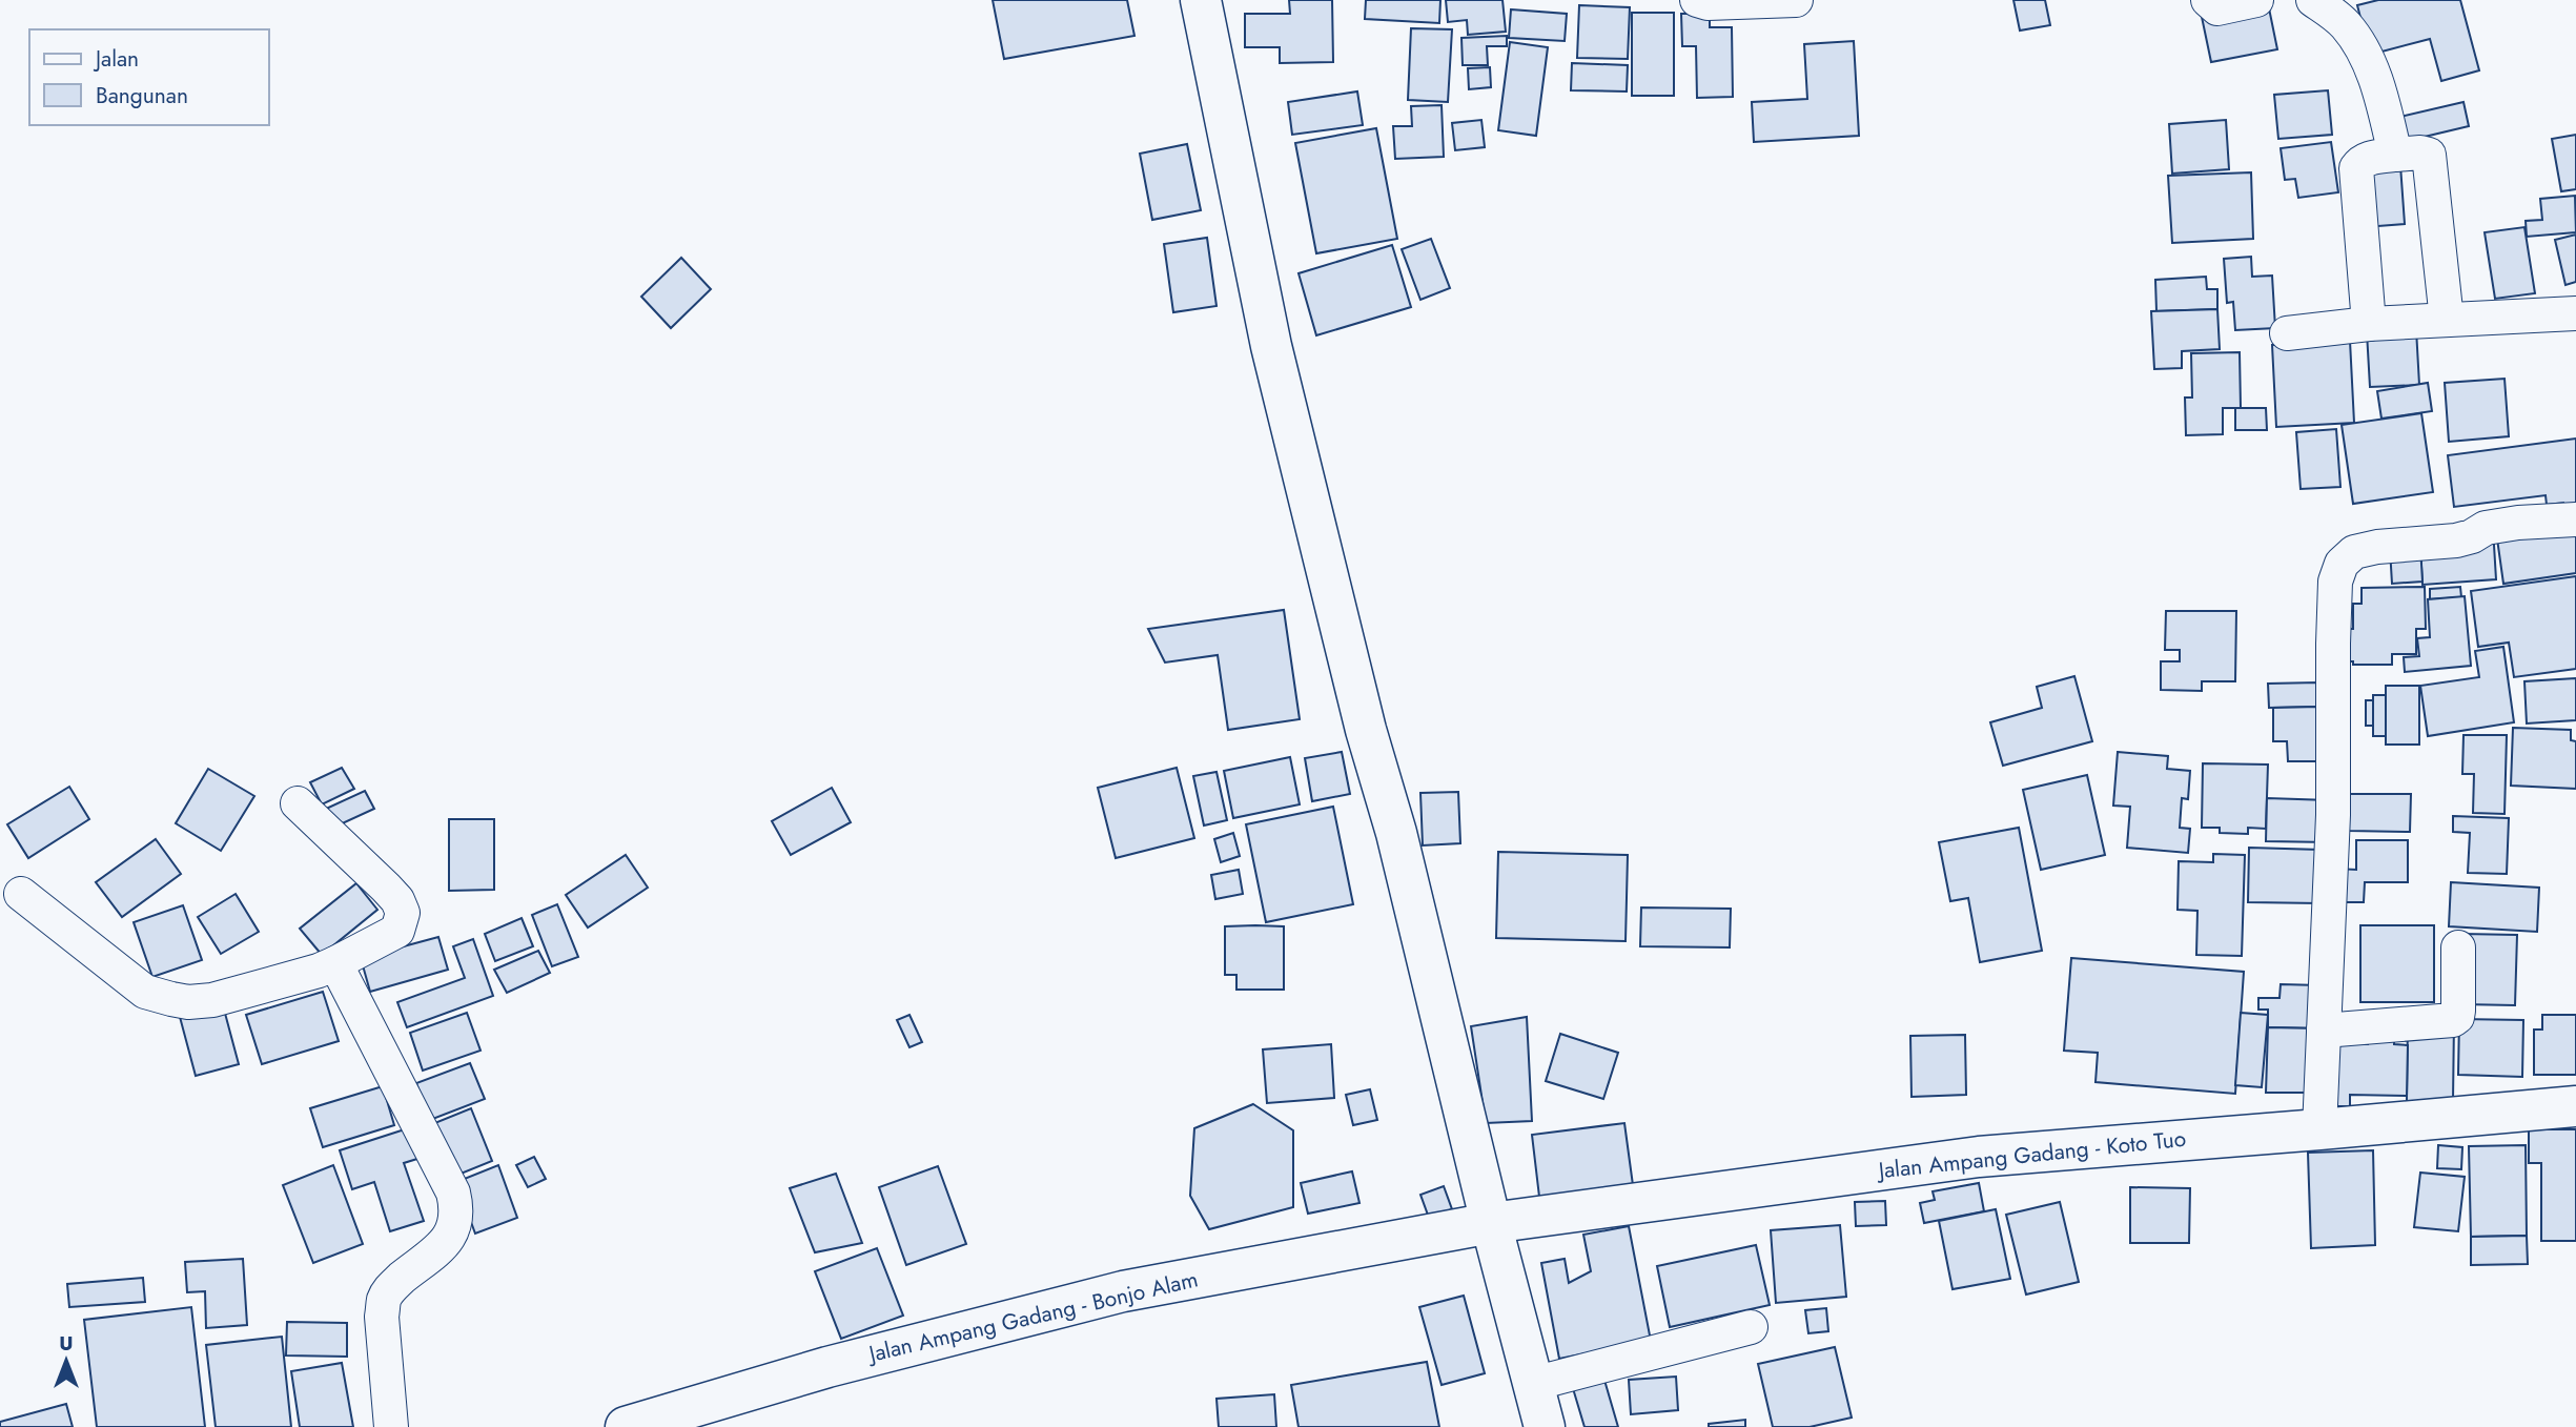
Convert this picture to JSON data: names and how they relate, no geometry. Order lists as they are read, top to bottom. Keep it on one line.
{"streets":{"street":["Jalan Ampang Gadang - Koto Tuo","Jalan Ampang Gadang - Bonjo Alam"]},"crossings":[["Jalan Ampang Gadang - Koto Tuo","Jalan Ampang Gadang - Bonjo Alam"]],"legend":["Jalan","Bangunan"],"north":"top"}
